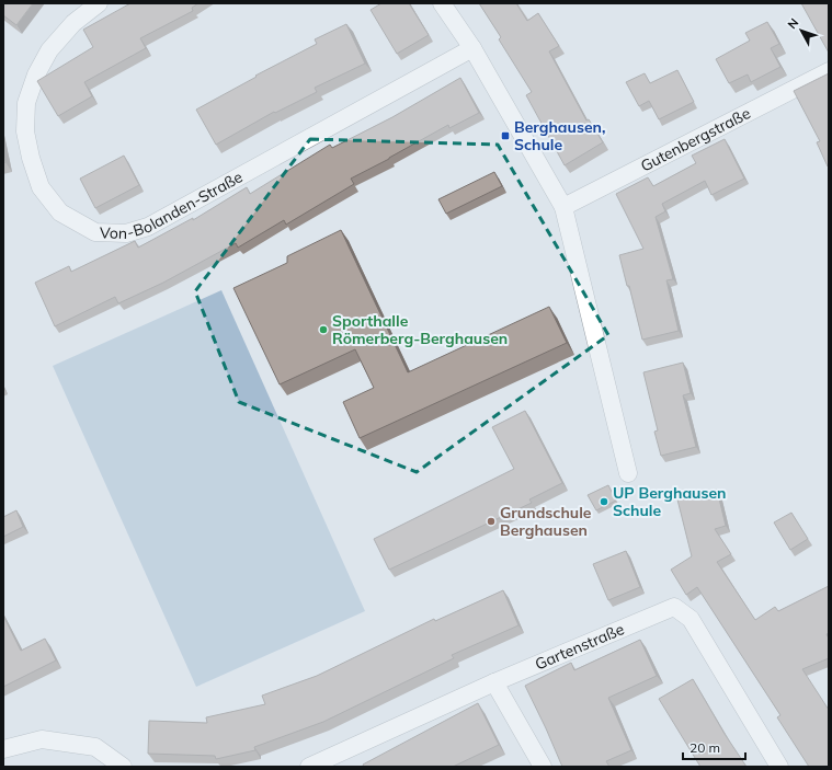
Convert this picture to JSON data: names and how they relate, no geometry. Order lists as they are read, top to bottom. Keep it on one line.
{"streets":{"street":["Gutenbergstraße","Von-Bolanden-Straße","Gartenstraße"]},"places":{"transit":["Berghausen, Schule"],"other":["Sporthalle Römerberg-Berghausen","UP Berghausen Schule","Grundschule Berghausen"]},"scale_bar":"20 m","north":"top left"}
